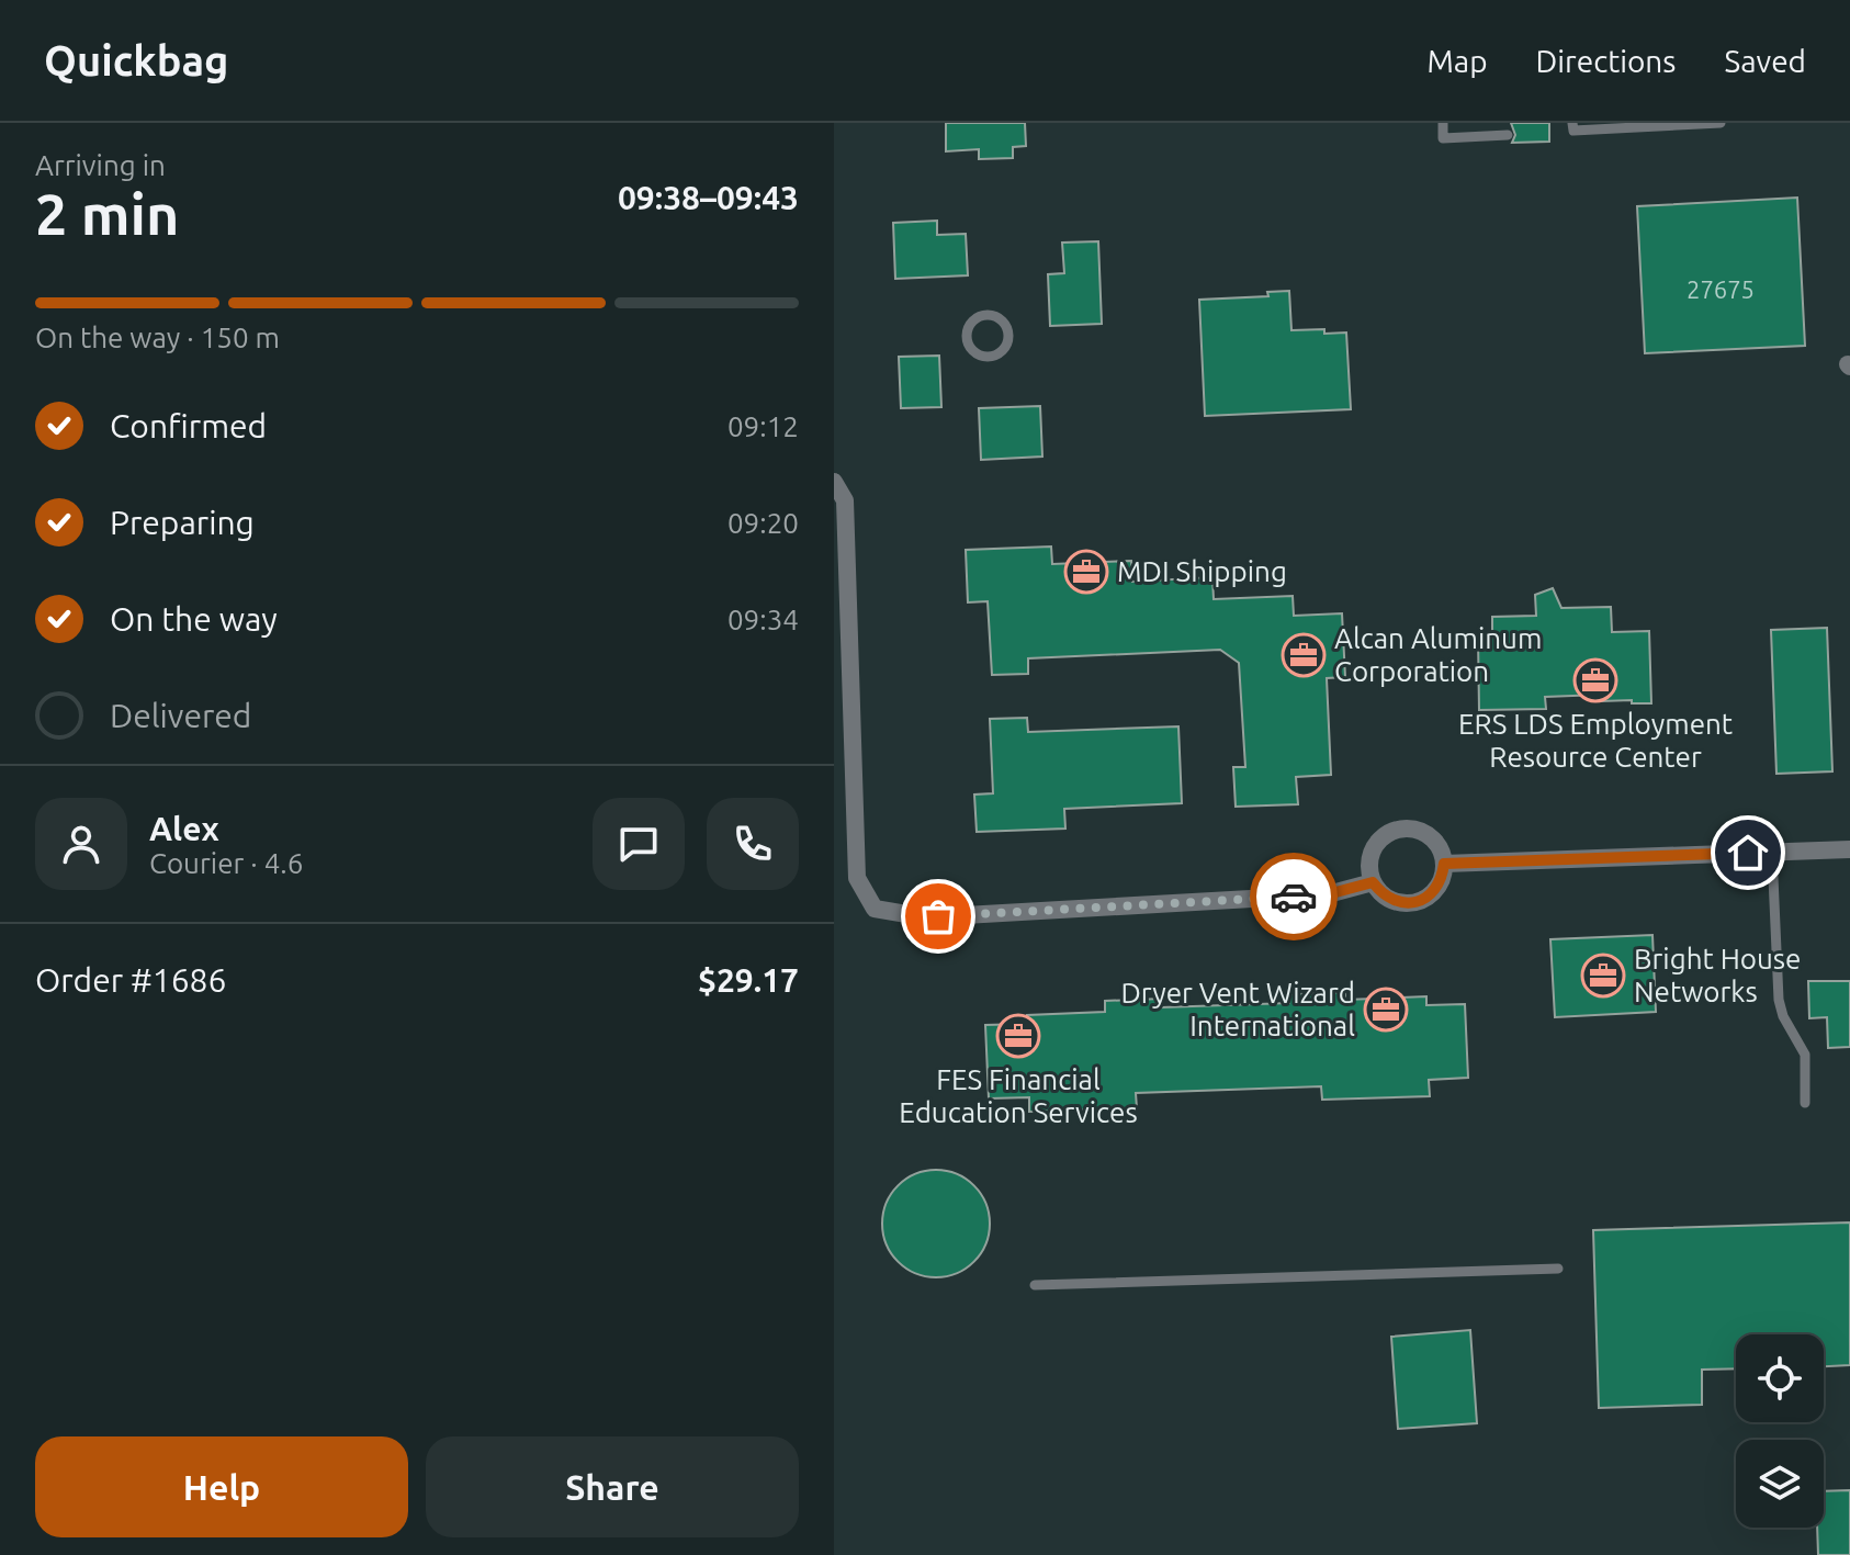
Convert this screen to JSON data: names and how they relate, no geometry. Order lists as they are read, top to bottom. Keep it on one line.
{"places":{"office":["MDI Shipping","Alcan Aluminum Corporation","ERS LDS Employment Resource Center","Bright House Networks","Dryer Vent Wizard International","FES Financial Education Services"]},"house_numbers":["27675"],"page":{"header":"Quickbag","nav":["Map","Directions","Saved"],"heading":["2 min","Arriving in","09:38–09:43"],"panel":["Alex","Courier · 4.6","Order #1686","$29.17"],"bar":"On the way · 150 m","list":[["Confirmed","09:12"],["Preparing","09:20"],["On the way","09:34"],"Delivered"],"buttons":["Help","Share"]}}
